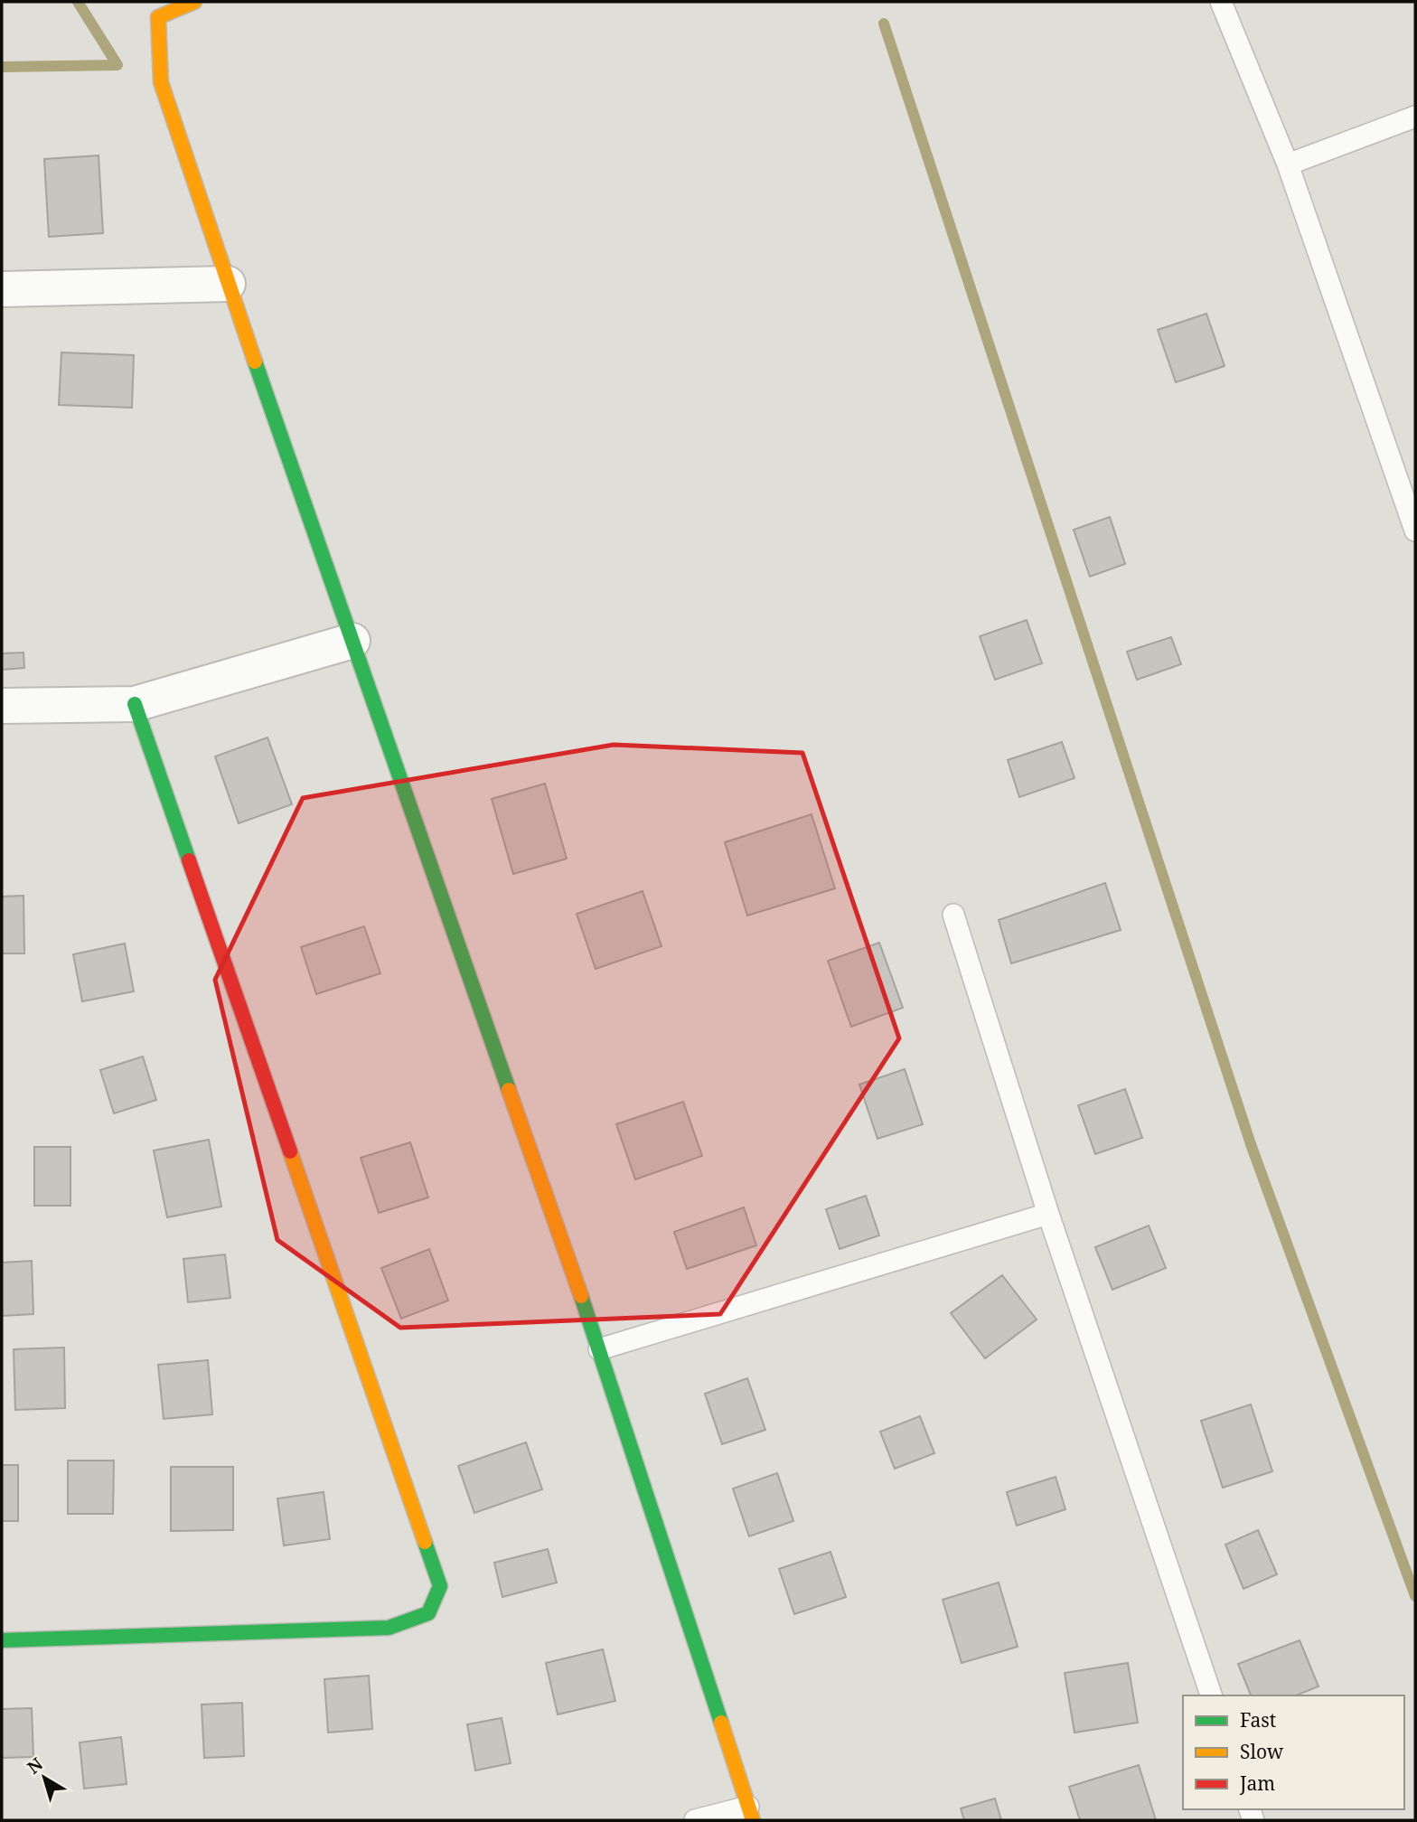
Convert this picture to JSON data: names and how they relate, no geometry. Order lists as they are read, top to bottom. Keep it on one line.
{"legend":["Fast","Slow","Jam"],"north":"top left"}
